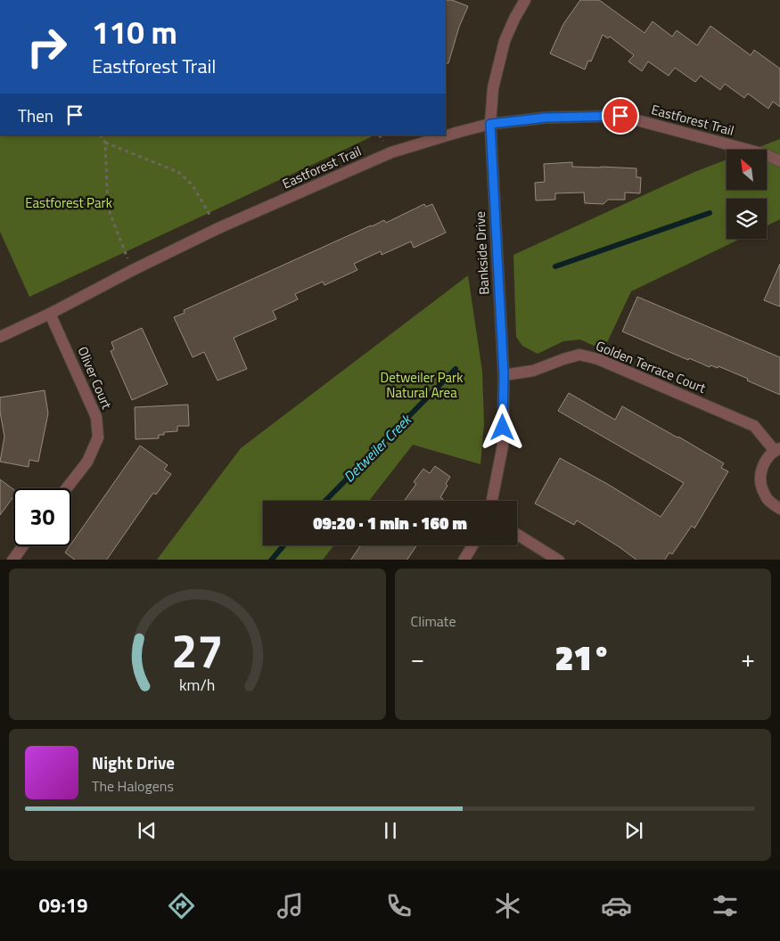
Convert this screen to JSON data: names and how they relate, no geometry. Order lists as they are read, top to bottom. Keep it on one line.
{"streets":{"street":["Eastforest Trail","Bankside Drive","Golden Terrace Court","Oliver Court"]},"crossings":[["Eastforest Trail","Bankside Drive"],["Eastforest Trail","Oliver Court"],["Bankside Drive","Golden Terrace Court"]],"water":["Detweiler Creek"],"parks":["Eastforest Park","Detweiler Park Natural Area"],"north":"top left","page":{"turn":["110 m","Eastforest Trail"],"then":"Then","limit":"30","trip":"09:20 · 1 min · 160 m","tile":"Climate","heat":["−","21°","+"],"song":["Night Drive","The Halogens"],"tabs":"09:19","gauge":["27","km/h"]}}
